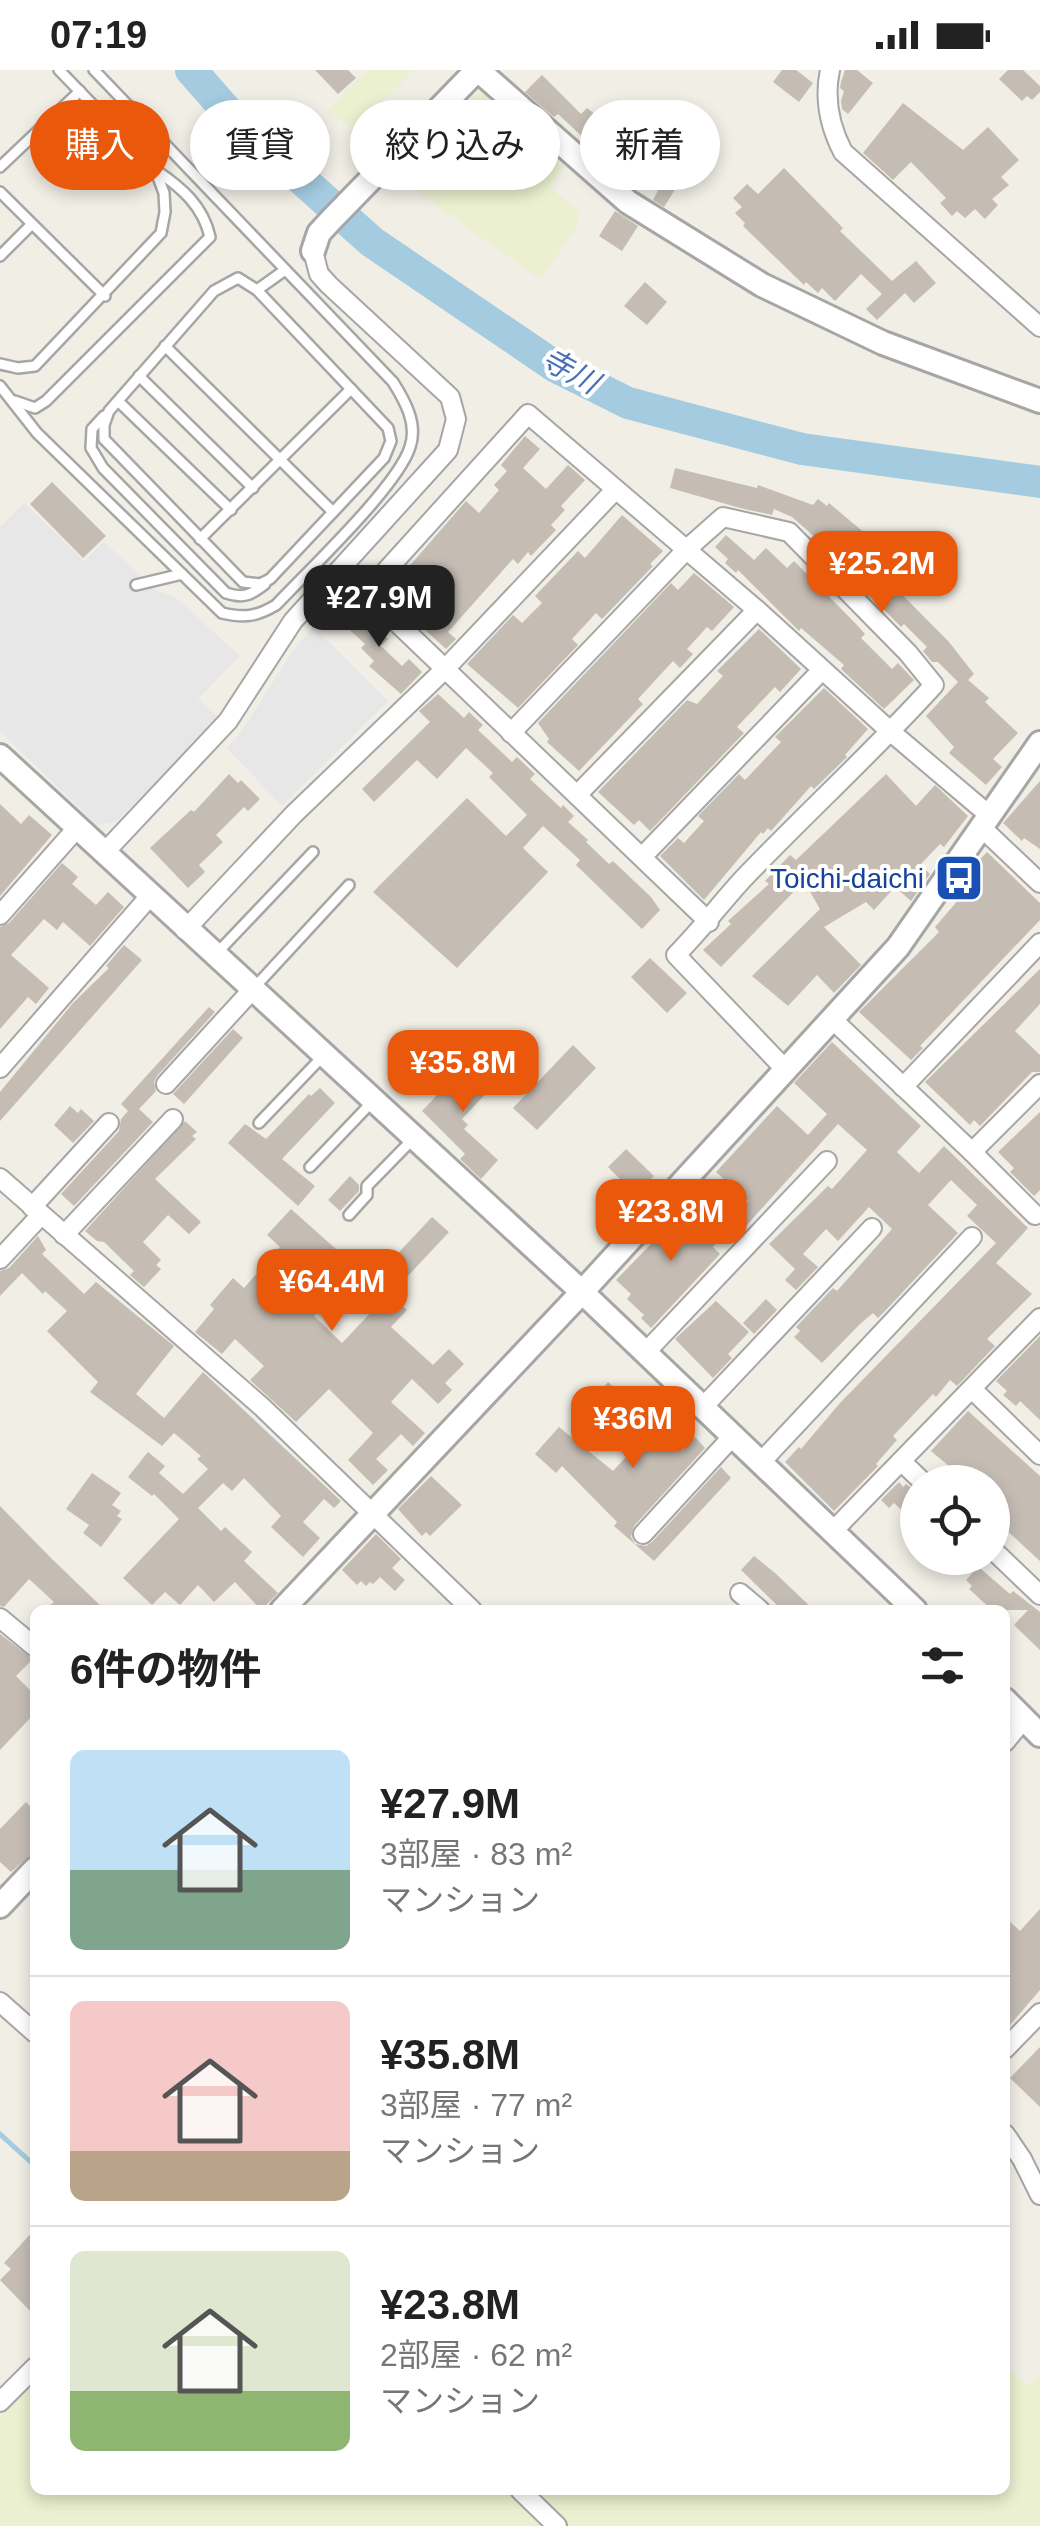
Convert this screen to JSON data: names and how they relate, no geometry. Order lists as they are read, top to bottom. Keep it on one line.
{"water":["寺川"],"places":{"bus stop":["Toichi-daichi"]},"page":{"status":"07:19","chip":["購入","賃貸","絞り込み","新着"],"price":["¥25.2M","¥27.9M","¥35.8M","¥23.8M","¥64.4M","¥36M"],"heading":"6件の物件","list":[{"name":"¥27.9M","note":"3部屋 · 83 m² · マンション"},{"name":"¥35.8M","note":"3部屋 · 77 m² · マンション"},{"name":"¥23.8M","note":"2部屋 · 62 m² · マンション"}]}}
